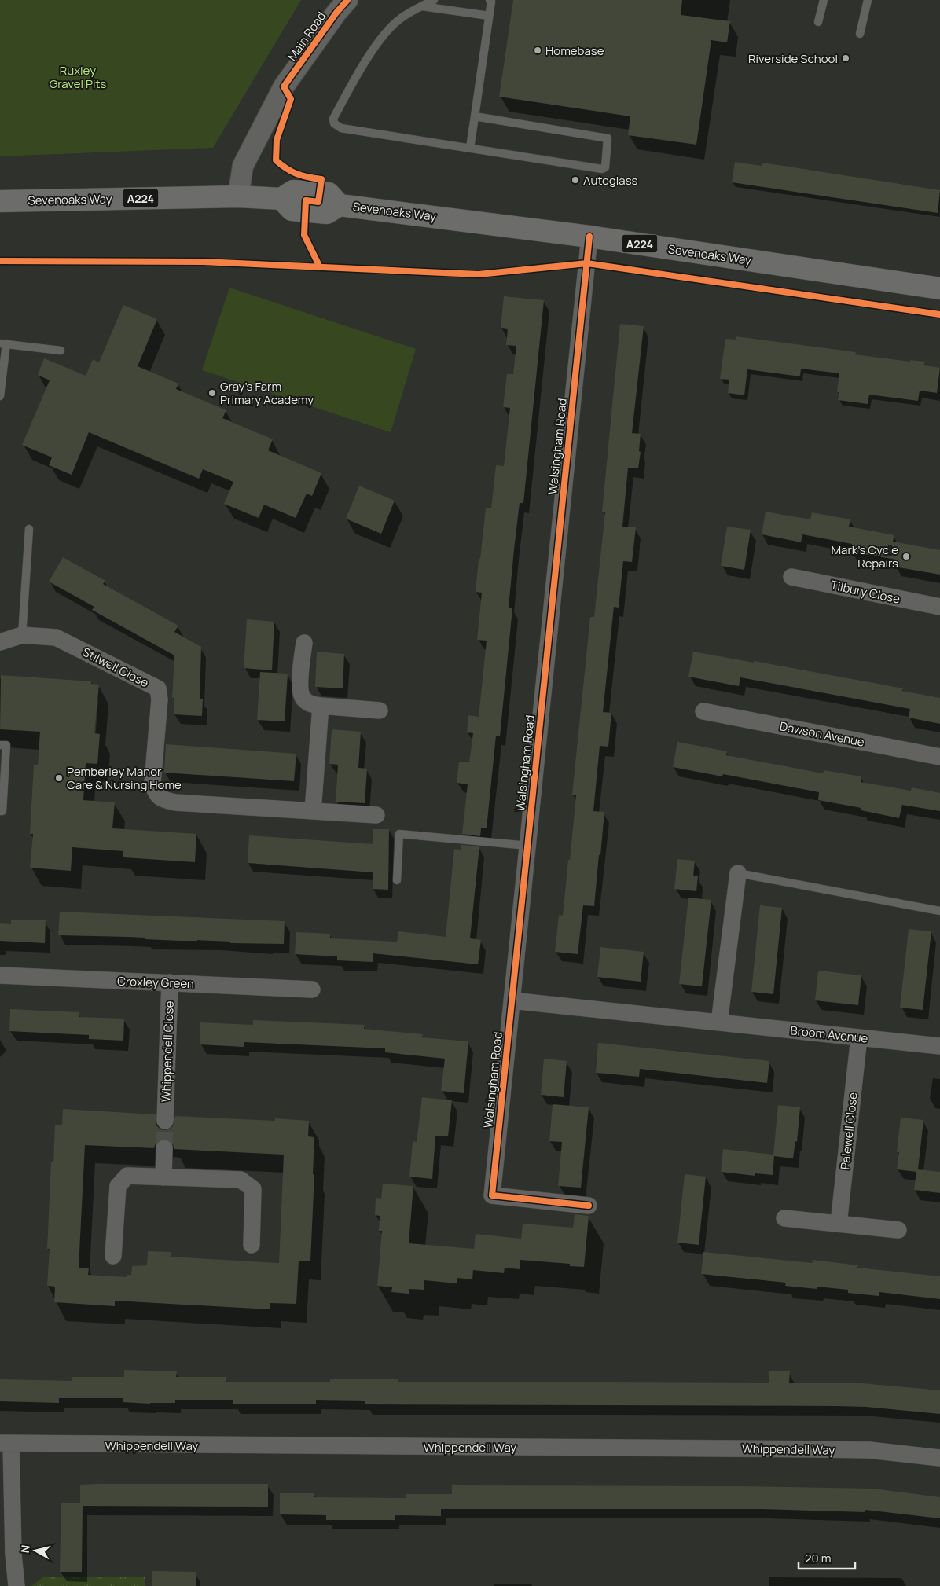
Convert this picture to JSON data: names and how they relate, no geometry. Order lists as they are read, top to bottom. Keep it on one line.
{"streets":{"main road":["A224","Sevenoaks Way"],"street":["Main Road","Walsingham Road","Tilbury Close","Stilwell Close","Dawson Avenue","Croxley Green","Broom Avenue","Whippendell Close","Palewell Close","Whippendell Way"]},"crossings":[["Main Road","Sevenoaks Way"],["Sevenoaks Way","Walsingham Road"],["Walsingham Road","Broom Avenue"],["Croxley Green","Whippendell Close"],["Broom Avenue","Palewell Close"]],"parks":["Ruxley Gravel Pits"],"places":["Homebase","Riverside School","Autoglass","Gray's Farm Primary Academy","Mark's Cycle Repairs","Pemberley Manor Care & Nursing Home"],"scale_bar":"20 m","north":"left"}
